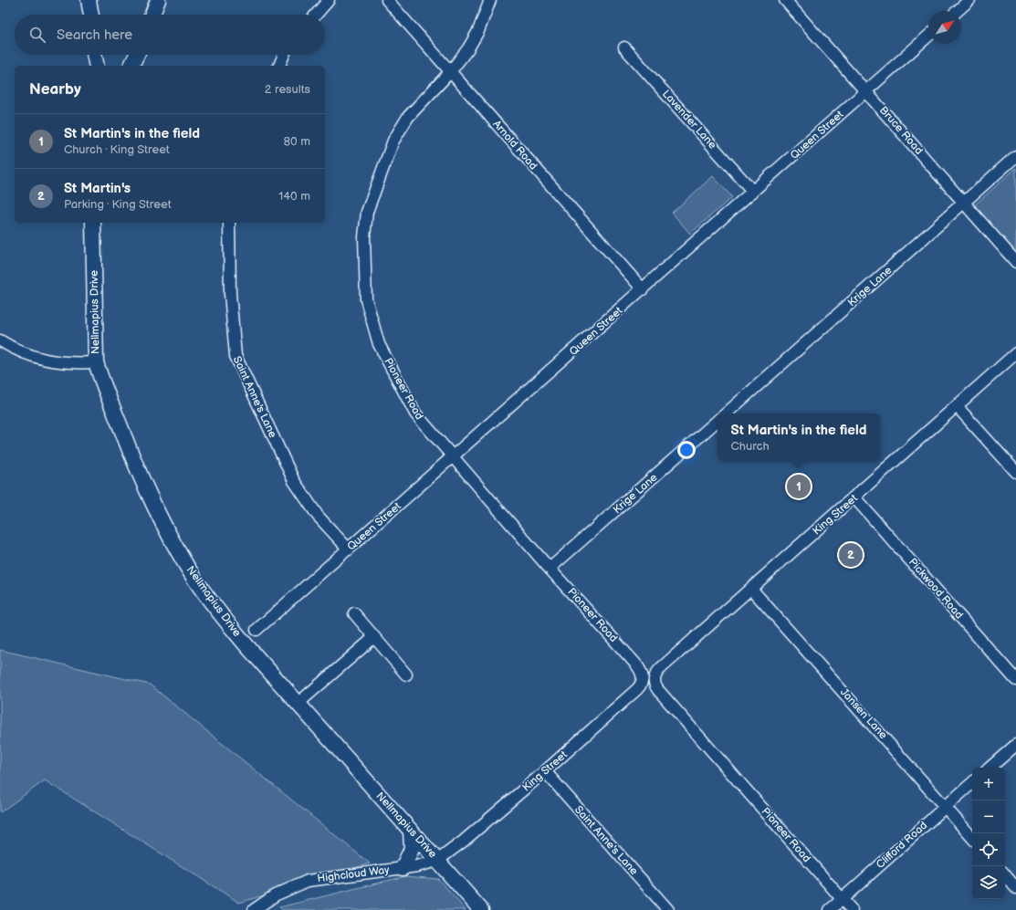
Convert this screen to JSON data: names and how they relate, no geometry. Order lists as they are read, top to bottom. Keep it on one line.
{"streets":{"main road":["Nellmapius Drive"],"street":["Lavender Lane","Bruce Road","Queen Street","Arnold Road","Krige Lane","Pioneer Road","Saint Anne's Lane","King Street","Pickwood Road","Jansen Lane","Clifford Road","Highcloud Way"]},"crossings":[["Lavender Lane","Queen Street"],["Bruce Road","Queen Street"],["Bruce Road","Krige Lane"],["Queen Street","Arnold Road"],["Queen Street","Pioneer Road"],["Queen Street","Saint Anne's Lane"],["Arnold Road","Pioneer Road"],["Krige Lane","Pioneer Road"],["Nellmapius Drive","King Street"],["Nellmapius Drive","Highcloud Way"],["Pioneer Road","King Street"],["Pioneer Road","Clifford Road"],["Saint Anne's Lane","King Street"],["King Street","Pickwood Road"],["King Street","Jansen Lane"],["King Street","Highcloud Way"],["Jansen Lane","Clifford Road"]],"north":"top right","page":{"search":"Search here","heading":["Nearby","2 results"],"list":[{"mark":"1","name":"St Martin's in the field","note":"Church · King Street","value":"80 m"},{"mark":"2","name":"St Martin's","note":"Parking · King Street","value":"140 m"}],"popup":["St Martin's in the field","Church"],"pins":["1","2"],"map_buttons":["+","−"]}}
